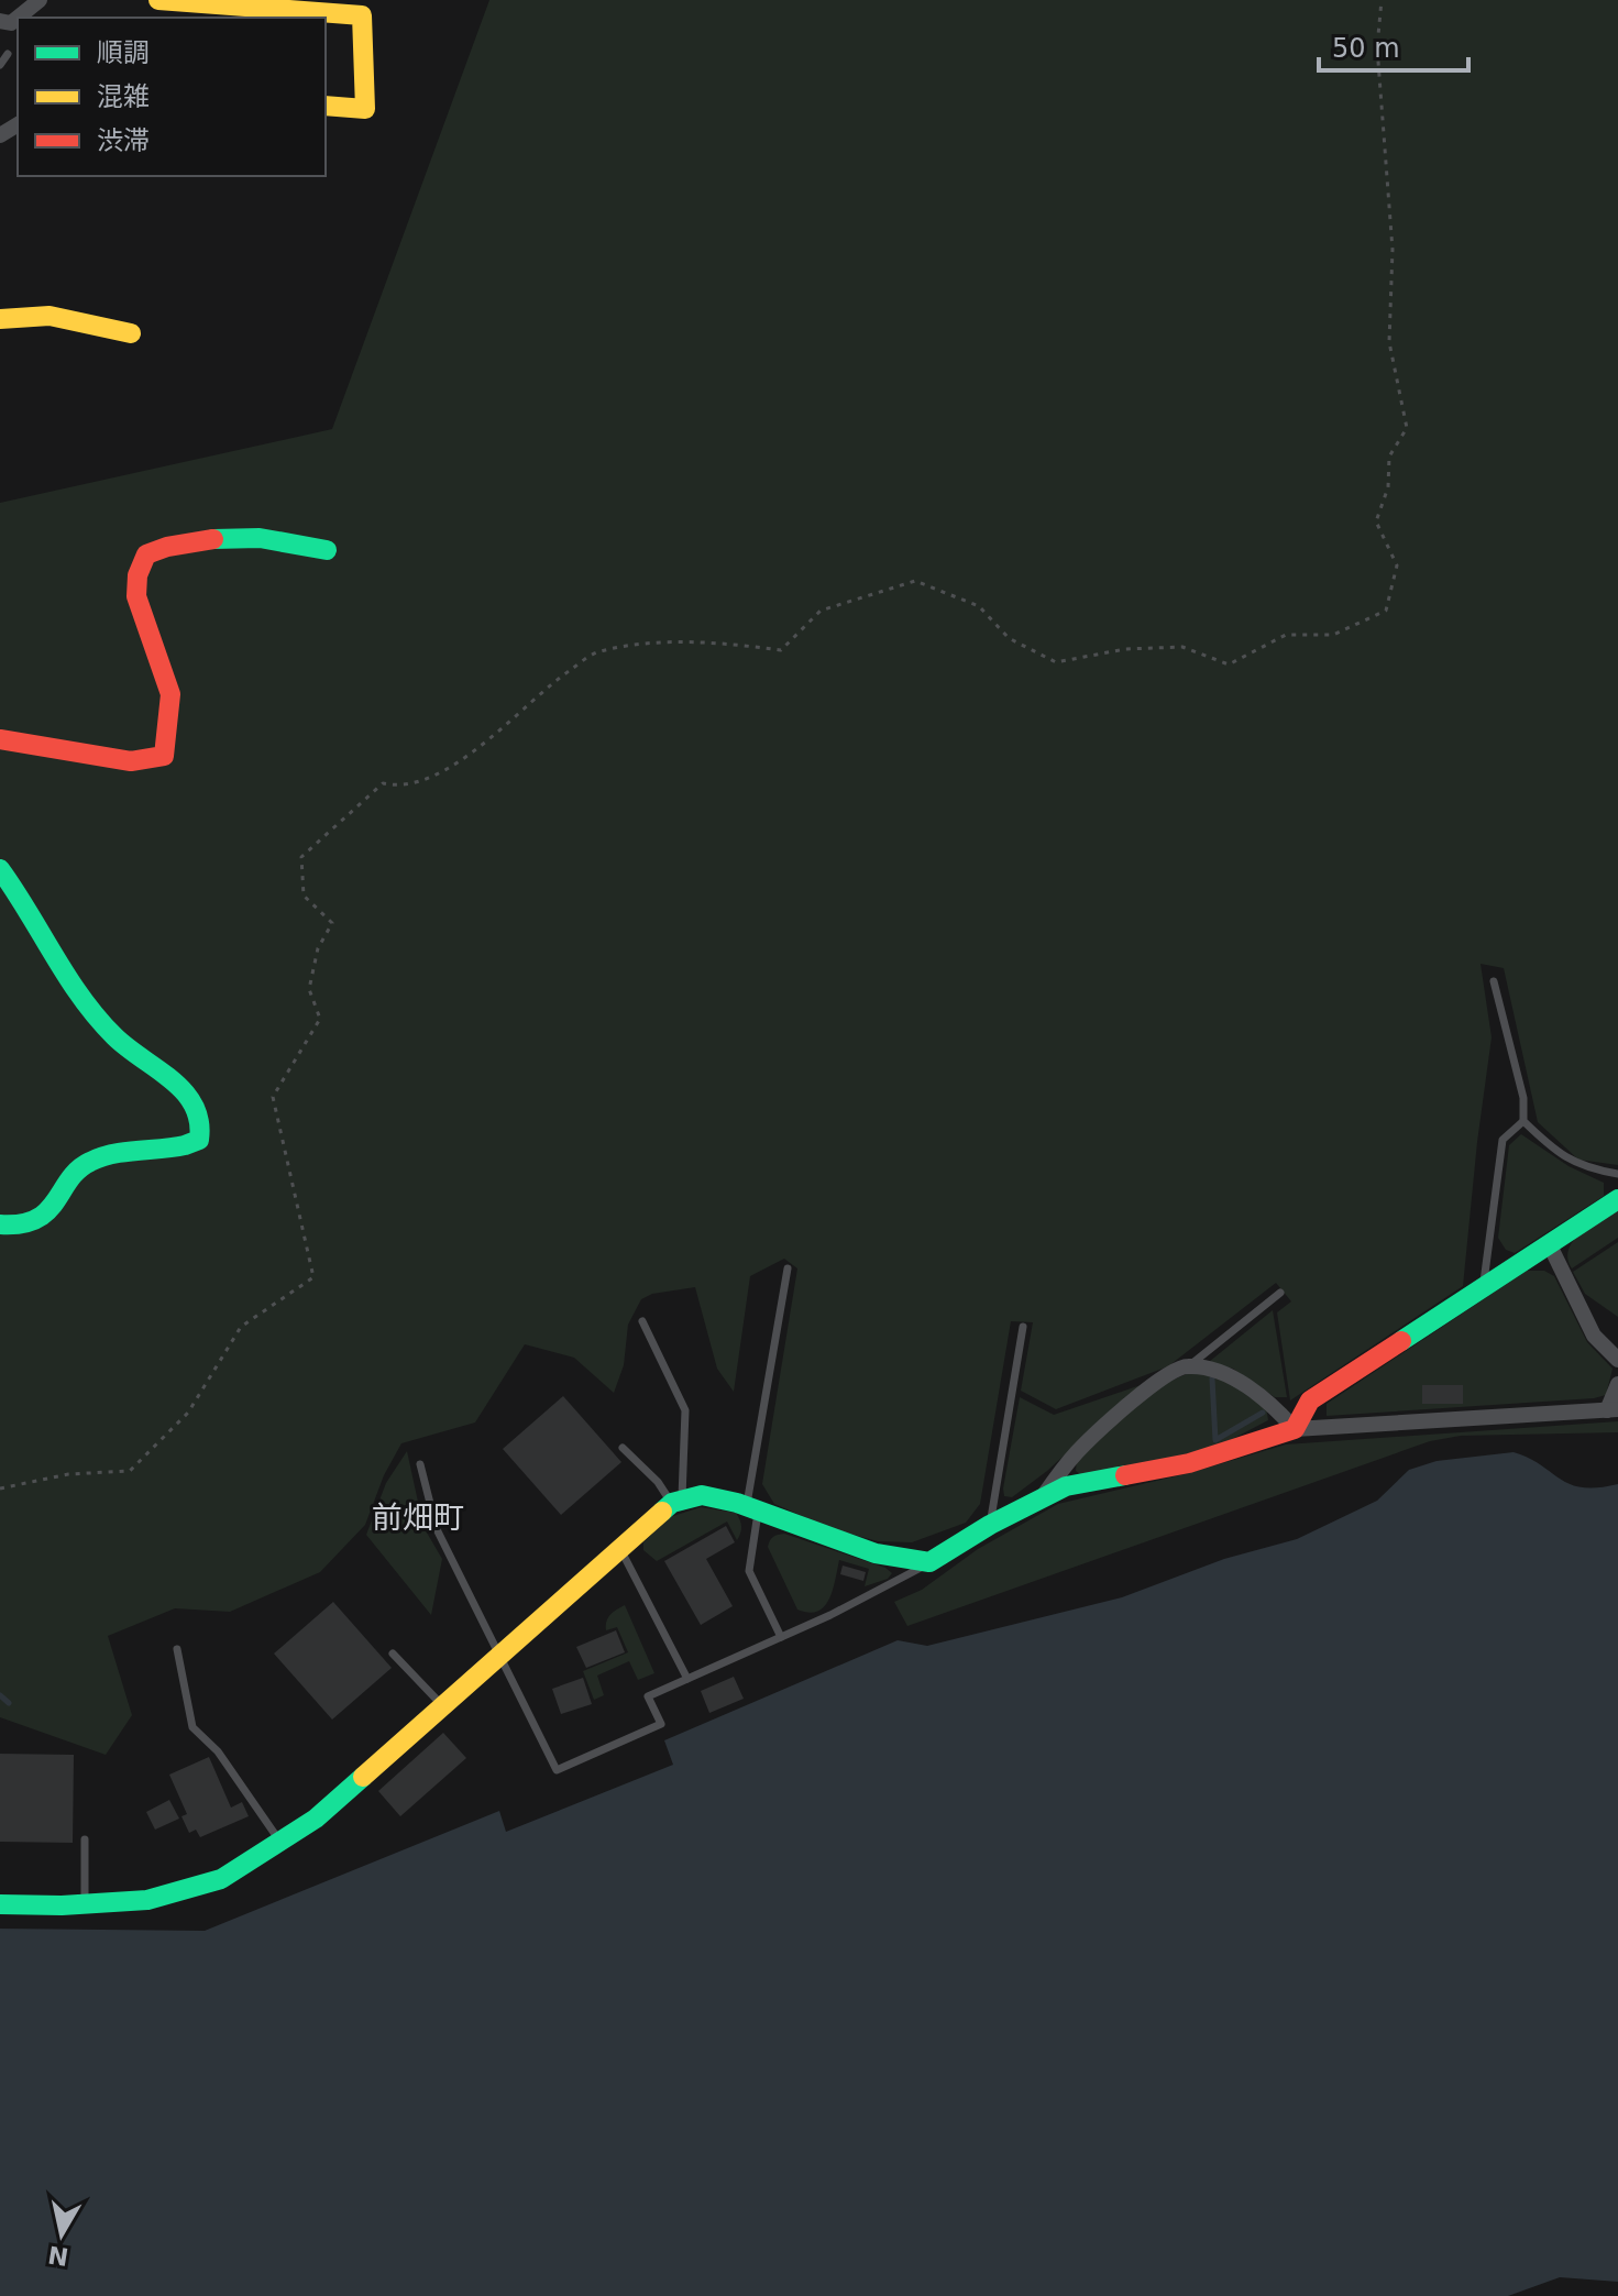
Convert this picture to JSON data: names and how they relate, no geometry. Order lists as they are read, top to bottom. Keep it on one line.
{"districts":["前畑町"],"legend":["順調","混雑","渋滞"],"scale_bar":"50 m","north":"bottom"}
